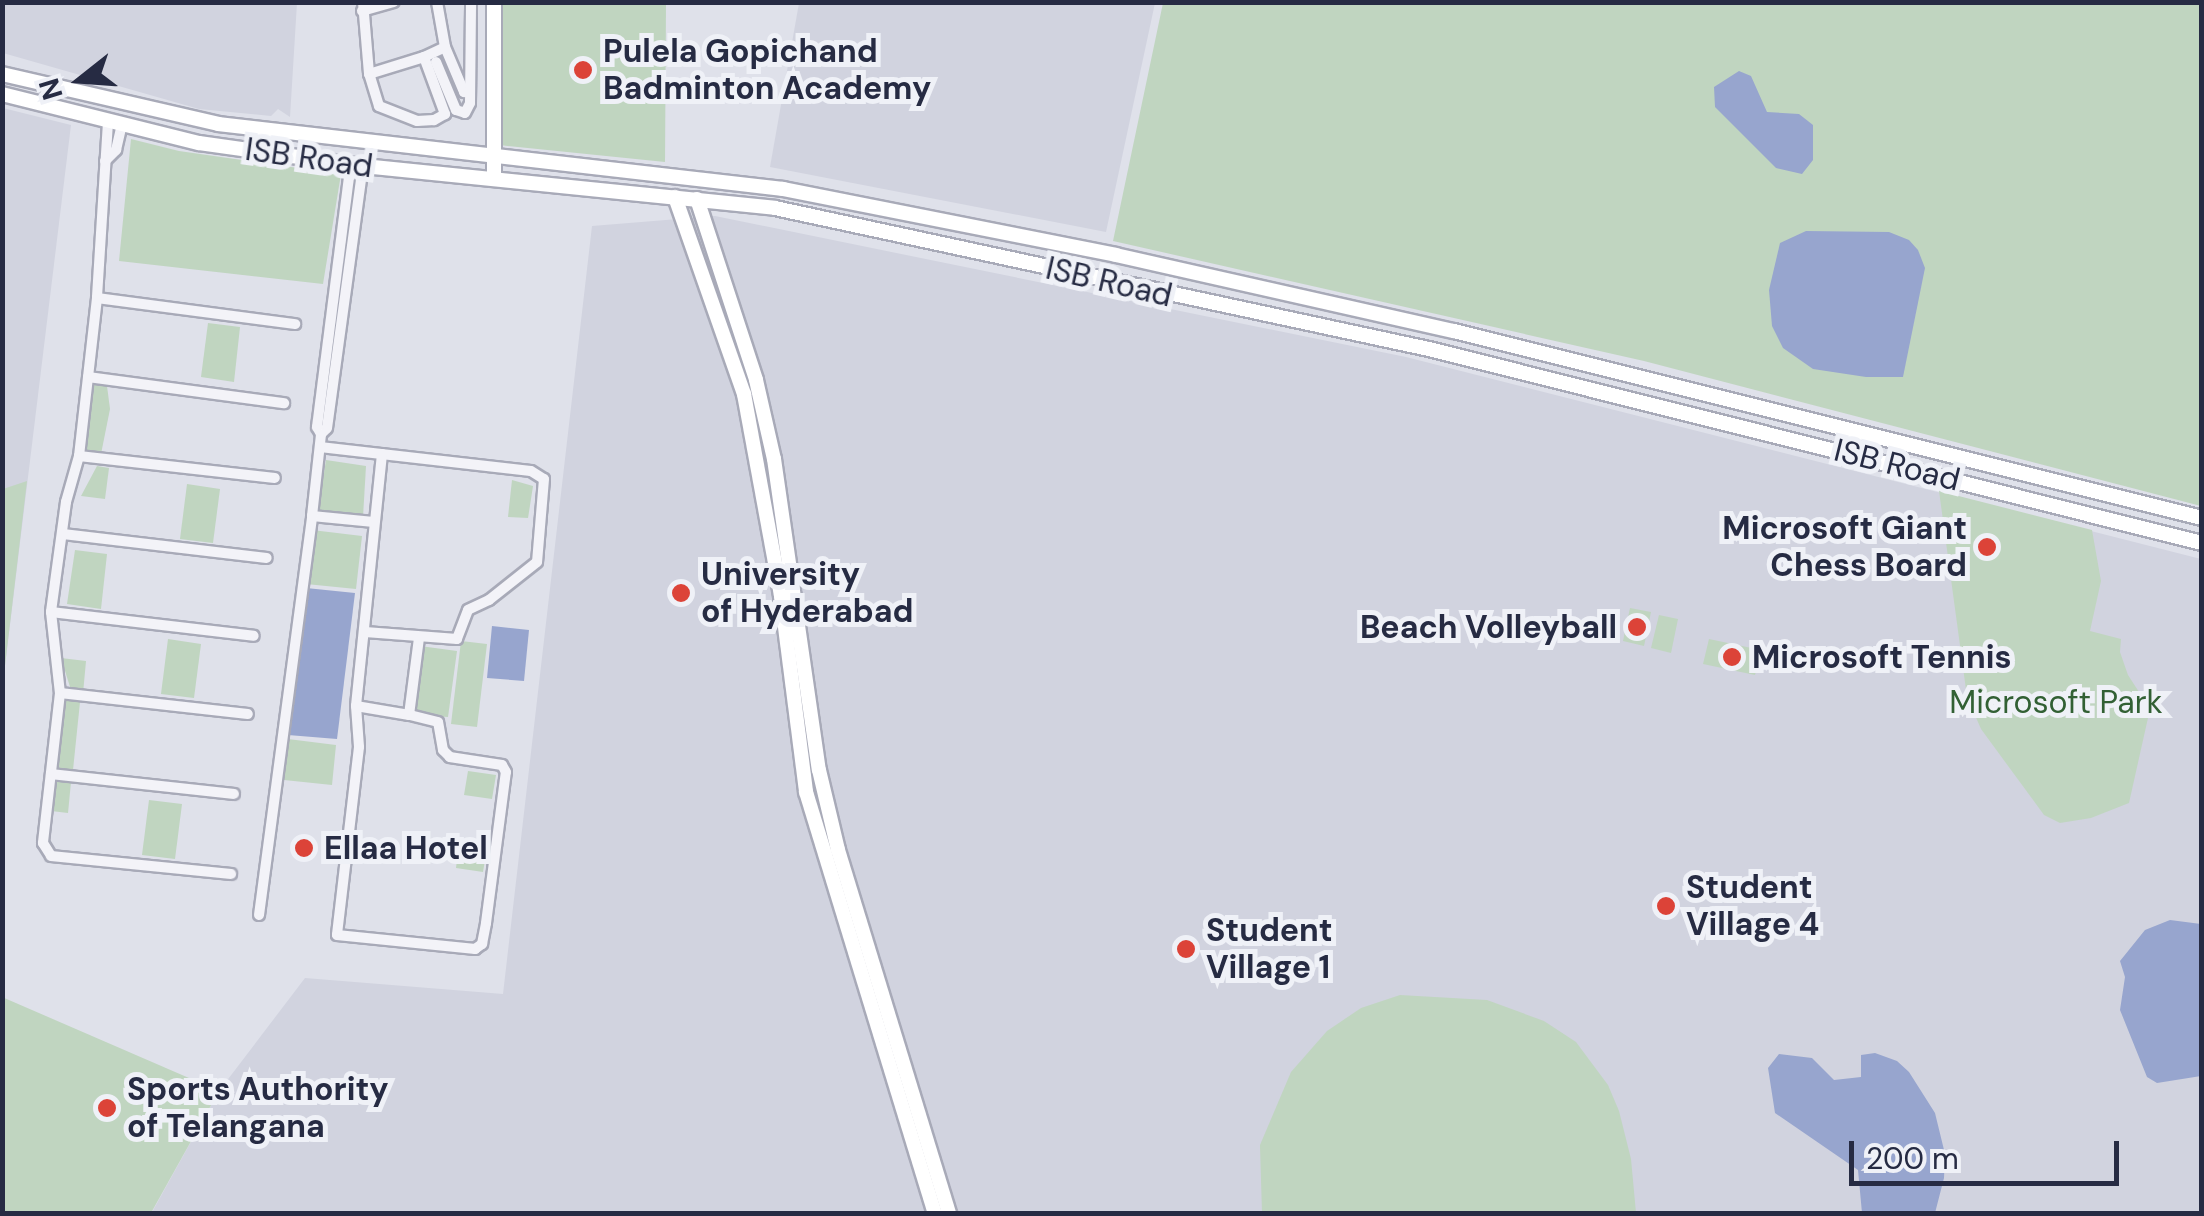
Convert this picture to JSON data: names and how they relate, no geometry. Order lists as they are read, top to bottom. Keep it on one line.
{"streets":{"main road":["ISB Road"]},"parks":["Microsoft Park"],"places":["Pulela Gopichand Badminton Academy","Microsoft Giant Chess Board","University of Hyderabad","Beach Volleyball","Microsoft Tennis","Ellaa Hotel","Student Village 4","Student Village 1","Sports Authority of Telangana"],"scale_bar":"200 m","north":"left"}
